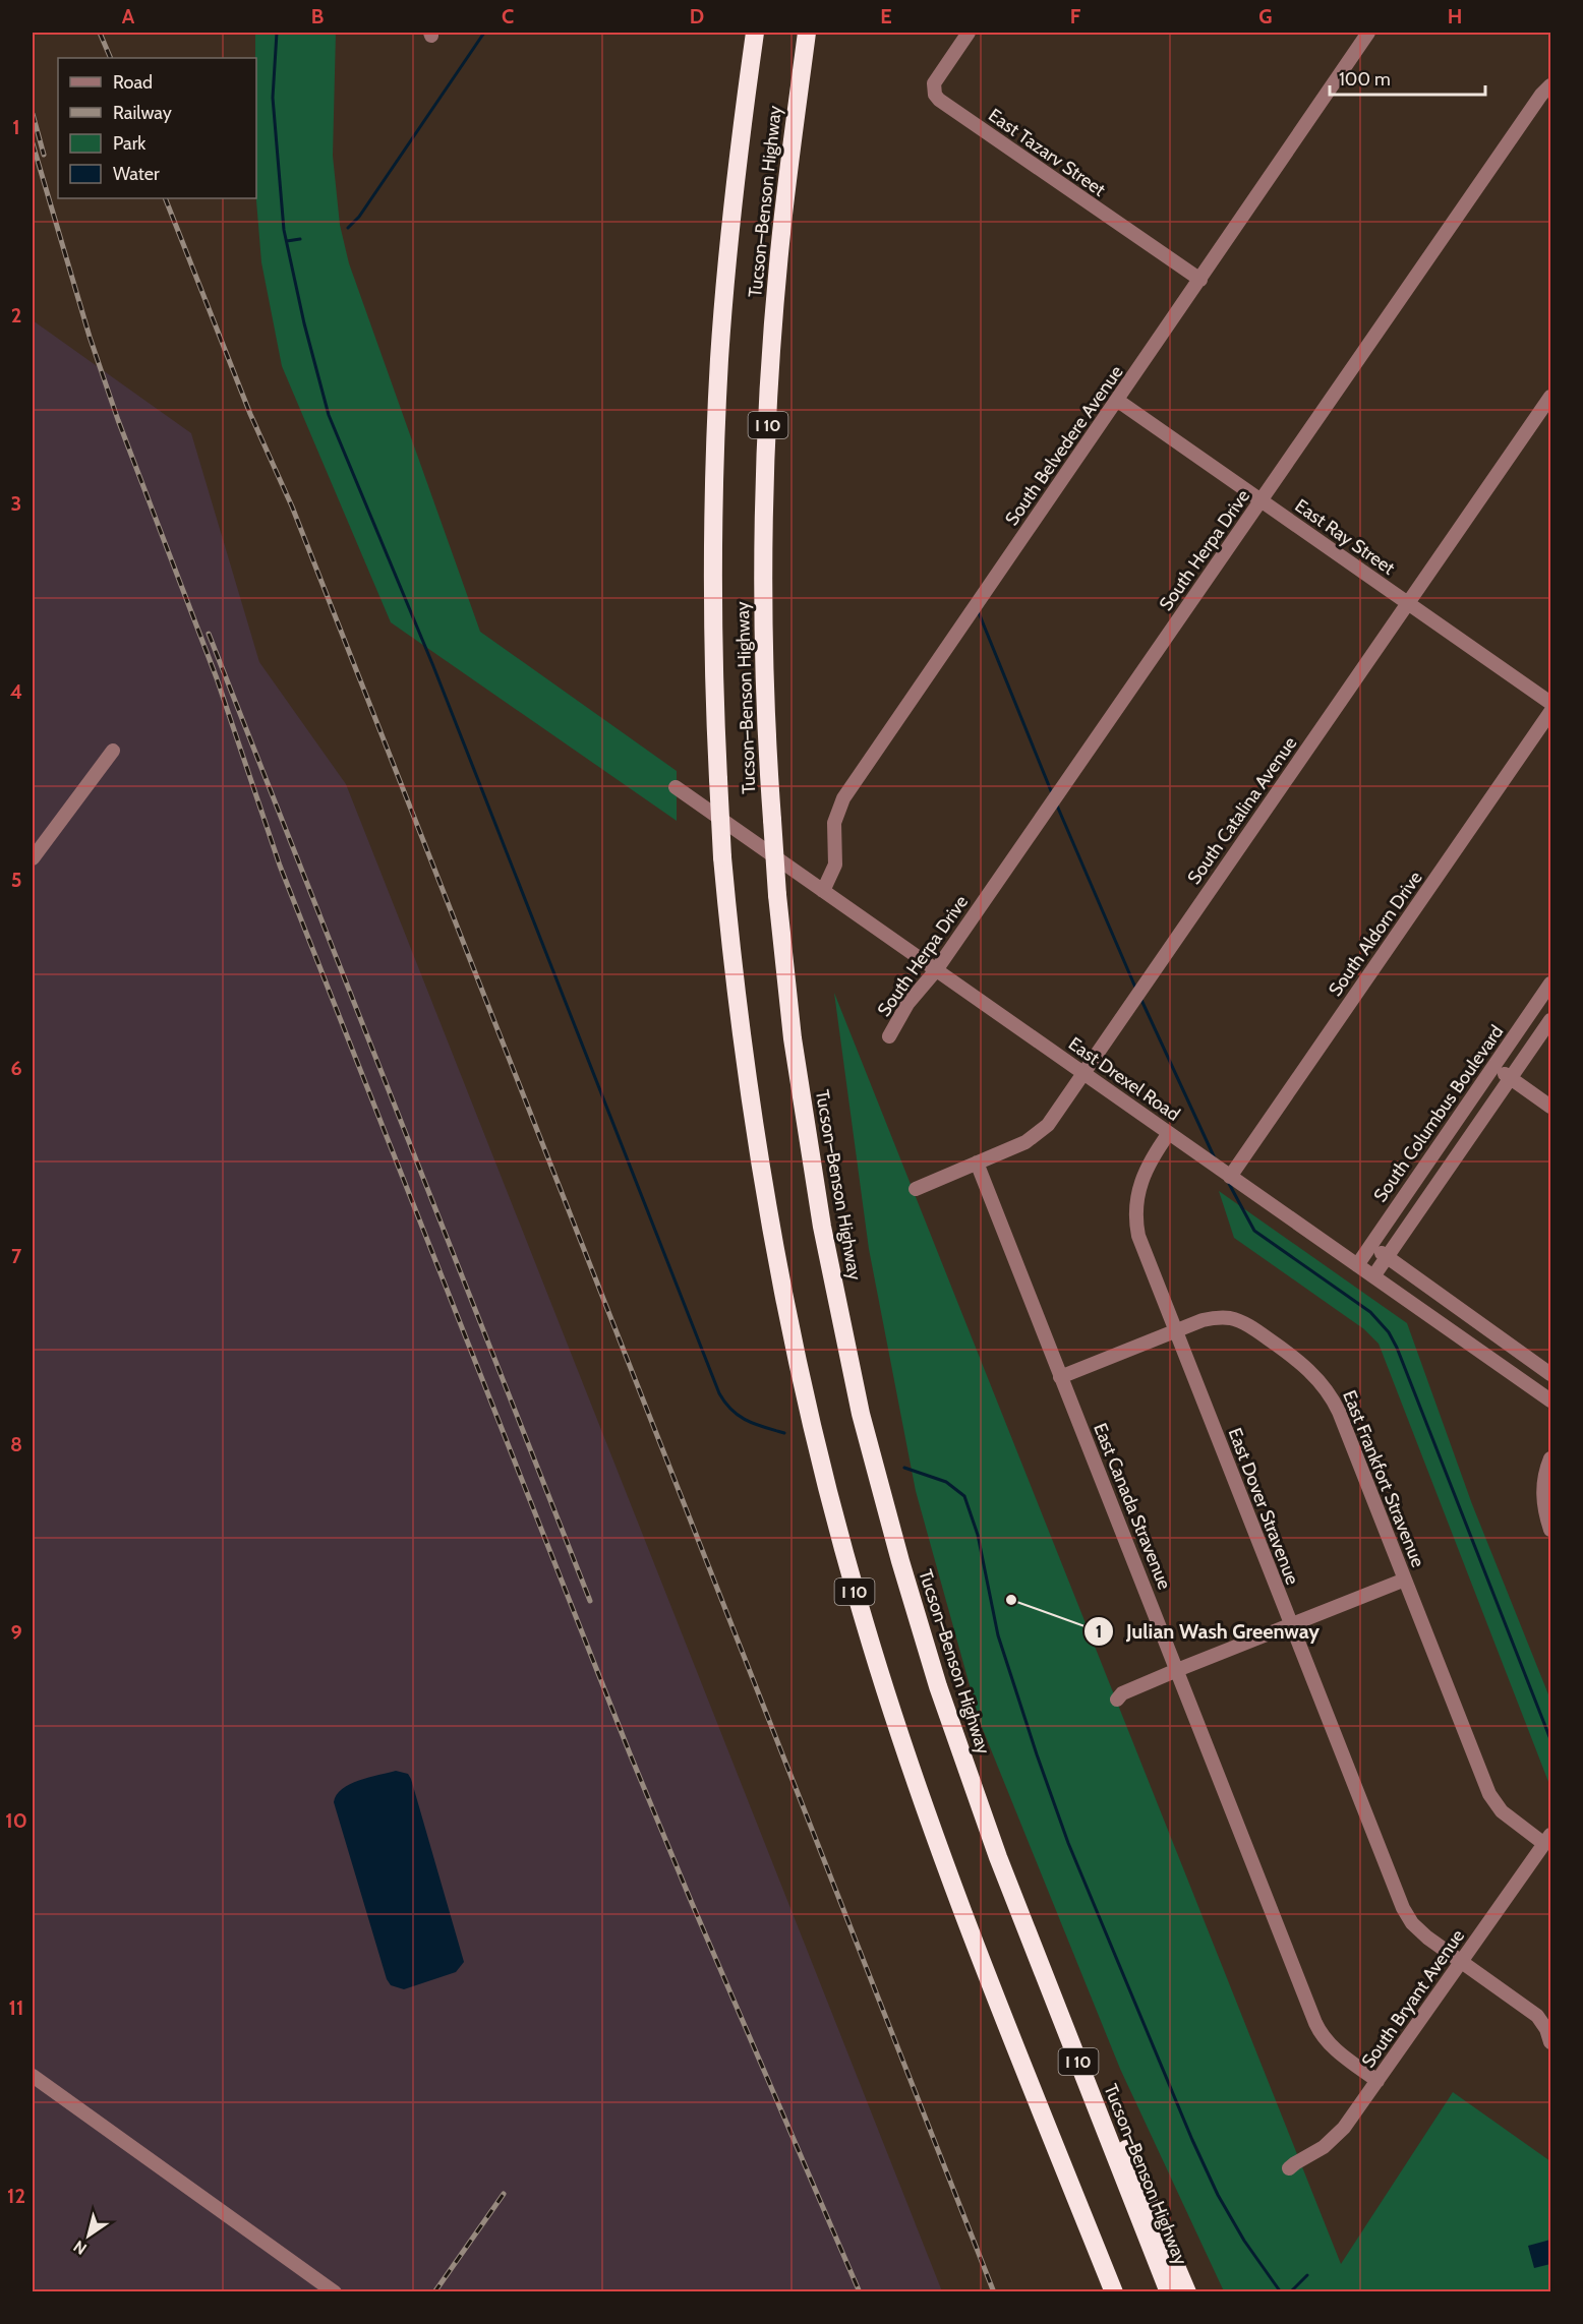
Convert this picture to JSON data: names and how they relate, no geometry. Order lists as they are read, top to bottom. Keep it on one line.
{"streets":{"highway":["Tucson–Benson Highway","I 10"],"street":["East Tazarv Street","South Belvedere Avenue","East Ray Street","South Herpa Drive","South Catalina Avenue","South Aldorn Drive","East Drexel Road","South Columbus Boulevard","East Frankfort Stravenue","East Canada Stravenue","East Dover Stravenue","South Bryant Avenue"]},"crossings":[["East Tazarv Street","South Belvedere Avenue"],["South Belvedere Avenue","East Ray Street"],["South Belvedere Avenue","East Drexel Road"],["East Ray Street","South Herpa Drive"],["East Ray Street","South Catalina Avenue"],["South Herpa Drive","East Drexel Road"],["South Catalina Avenue","East Drexel Road"],["South Catalina Avenue","East Canada Stravenue"],["South Aldorn Drive","East Drexel Road"],["East Drexel Road","South Columbus Boulevard"],["East Drexel Road","East Dover Stravenue"],["East Frankfort Stravenue","East Canada Stravenue"],["East Frankfort Stravenue","East Dover Stravenue"],["East Frankfort Stravenue","South Bryant Avenue"],["East Canada Stravenue","South Bryant Avenue"],["East Dover Stravenue","South Bryant Avenue"]],"places":["Julian Wash Greenway"],"legend":["Road","Railway","Park","Water"],"scale_bar":"100 m","north":"bottom left","grid":{"columns":["A","B","C","D","E","F","G","H"],"rows":["1","2","3","4","5","6","7","8","9","10","11","12"]}}
